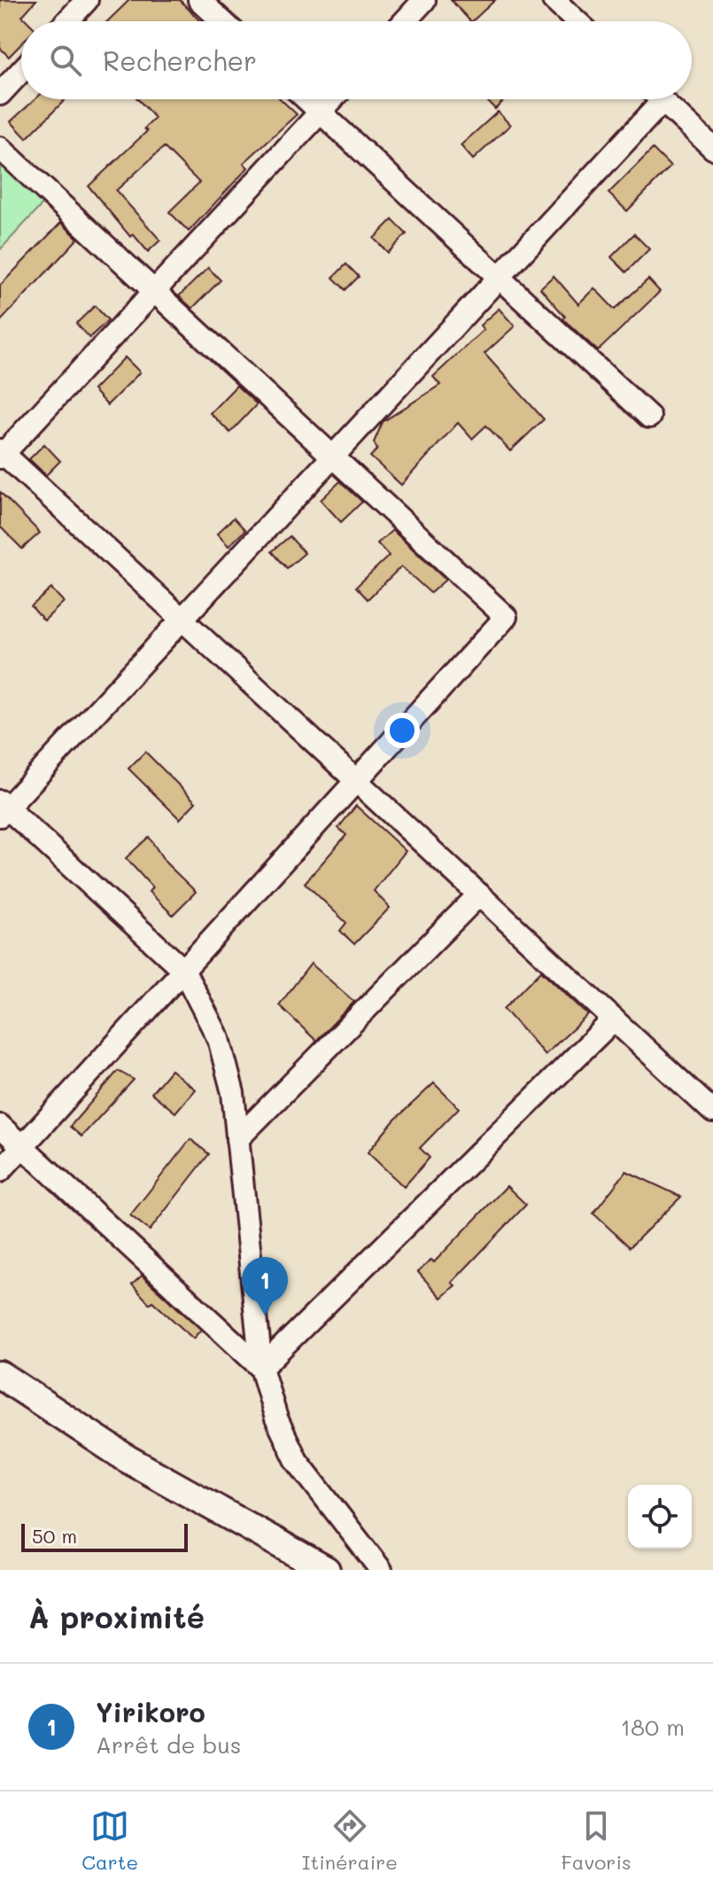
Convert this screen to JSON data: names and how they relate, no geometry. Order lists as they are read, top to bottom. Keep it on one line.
{"scale_bar":"50 m","page":{"search":"Rechercher","pins":"1","scale":"50 m","heading":"À proximité","list":[{"mark":"1","name":"Yirikoro","note":"Arrêt de bus","value":"180 m"}],"nav":["Carte","Itinéraire","Favoris"]}}
